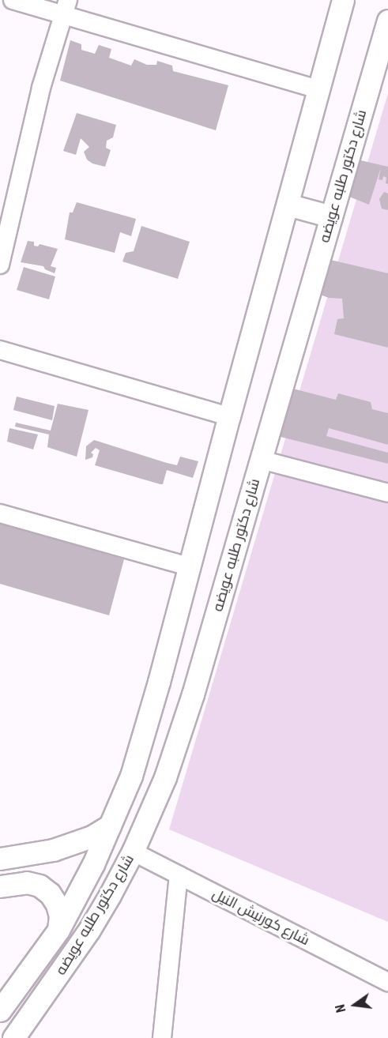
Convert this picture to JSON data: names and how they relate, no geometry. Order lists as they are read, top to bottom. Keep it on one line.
{"streets":{"street":["شارع دكتور طلبه عويضه","شارع كورنيش النيل"]},"crossings":[["شارع دكتور طلبه عويضه","شارع كورنيش النيل"]],"north":"left"}
